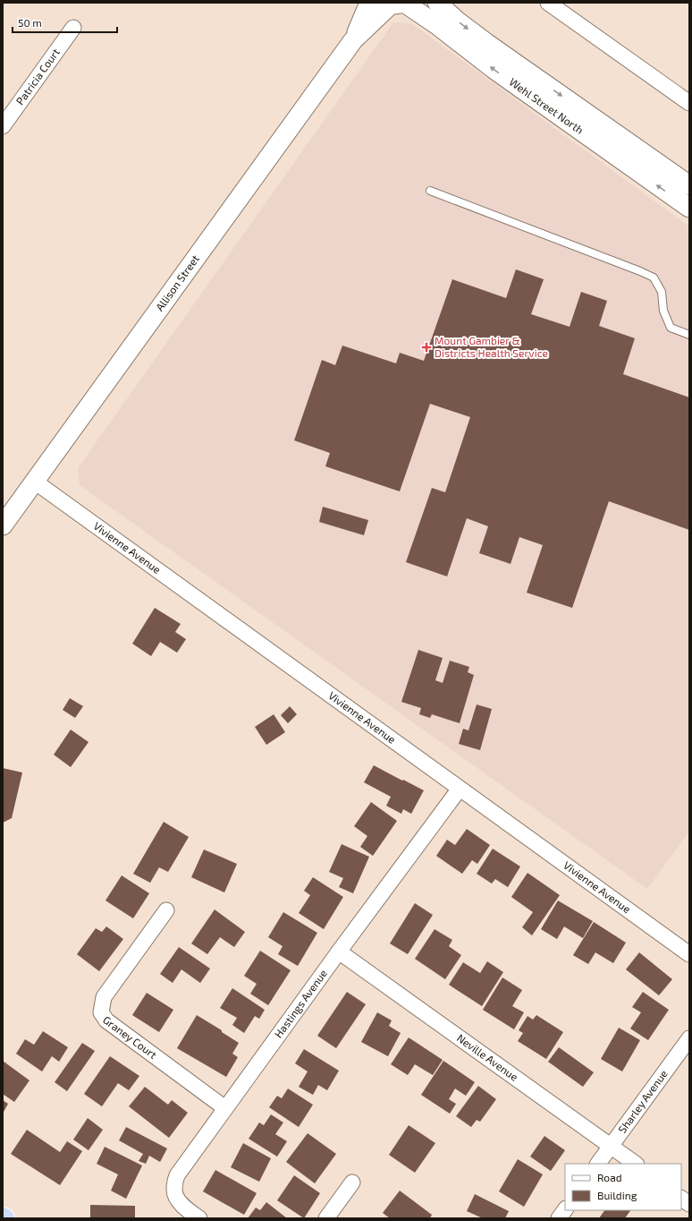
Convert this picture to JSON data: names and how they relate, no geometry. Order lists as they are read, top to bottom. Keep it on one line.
{"streets":{"street":["Patricia Court","Wehl Street North","Allison Street","Vivienne Avenue","Hastings Avenue","Graney Court","Neville Avenue","Sharley Avenue"]},"crossings":[["Wehl Street North","Allison Street"],["Allison Street","Vivienne Avenue"],["Vivienne Avenue","Hastings Avenue"],["Hastings Avenue","Graney Court"],["Hastings Avenue","Neville Avenue"],["Neville Avenue","Sharley Avenue"]],"places":{"health":["Mount Gambier & Districts Health Service"]},"legend":["Road","Building"],"scale_bar":"50 m"}
